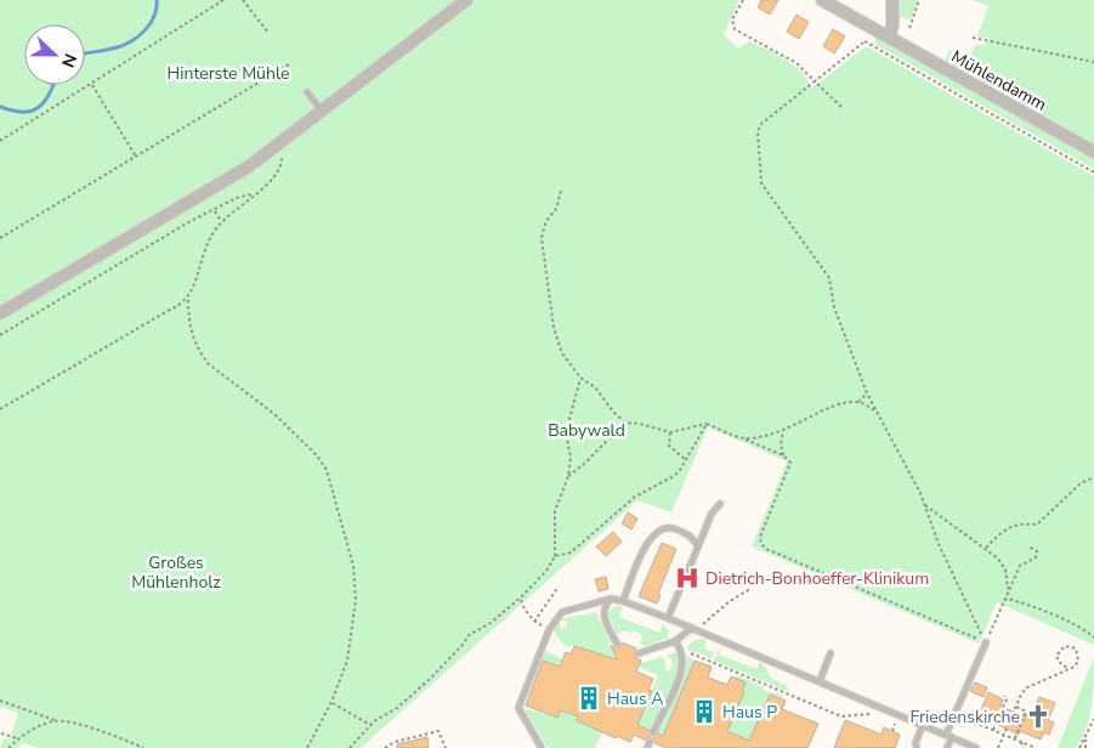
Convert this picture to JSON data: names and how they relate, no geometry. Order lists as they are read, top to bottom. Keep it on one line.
{"streets":{"street":["Mühlendamm"]},"parks":["Hinterste Mühle","Babywald","Großes Mühlenholz"],"places":{"hospital":["Dietrich-Bonhoeffer-Klinikum"],"building":["Haus A","Haus P"],"church":["Friedenskirche"]},"north":"right"}
